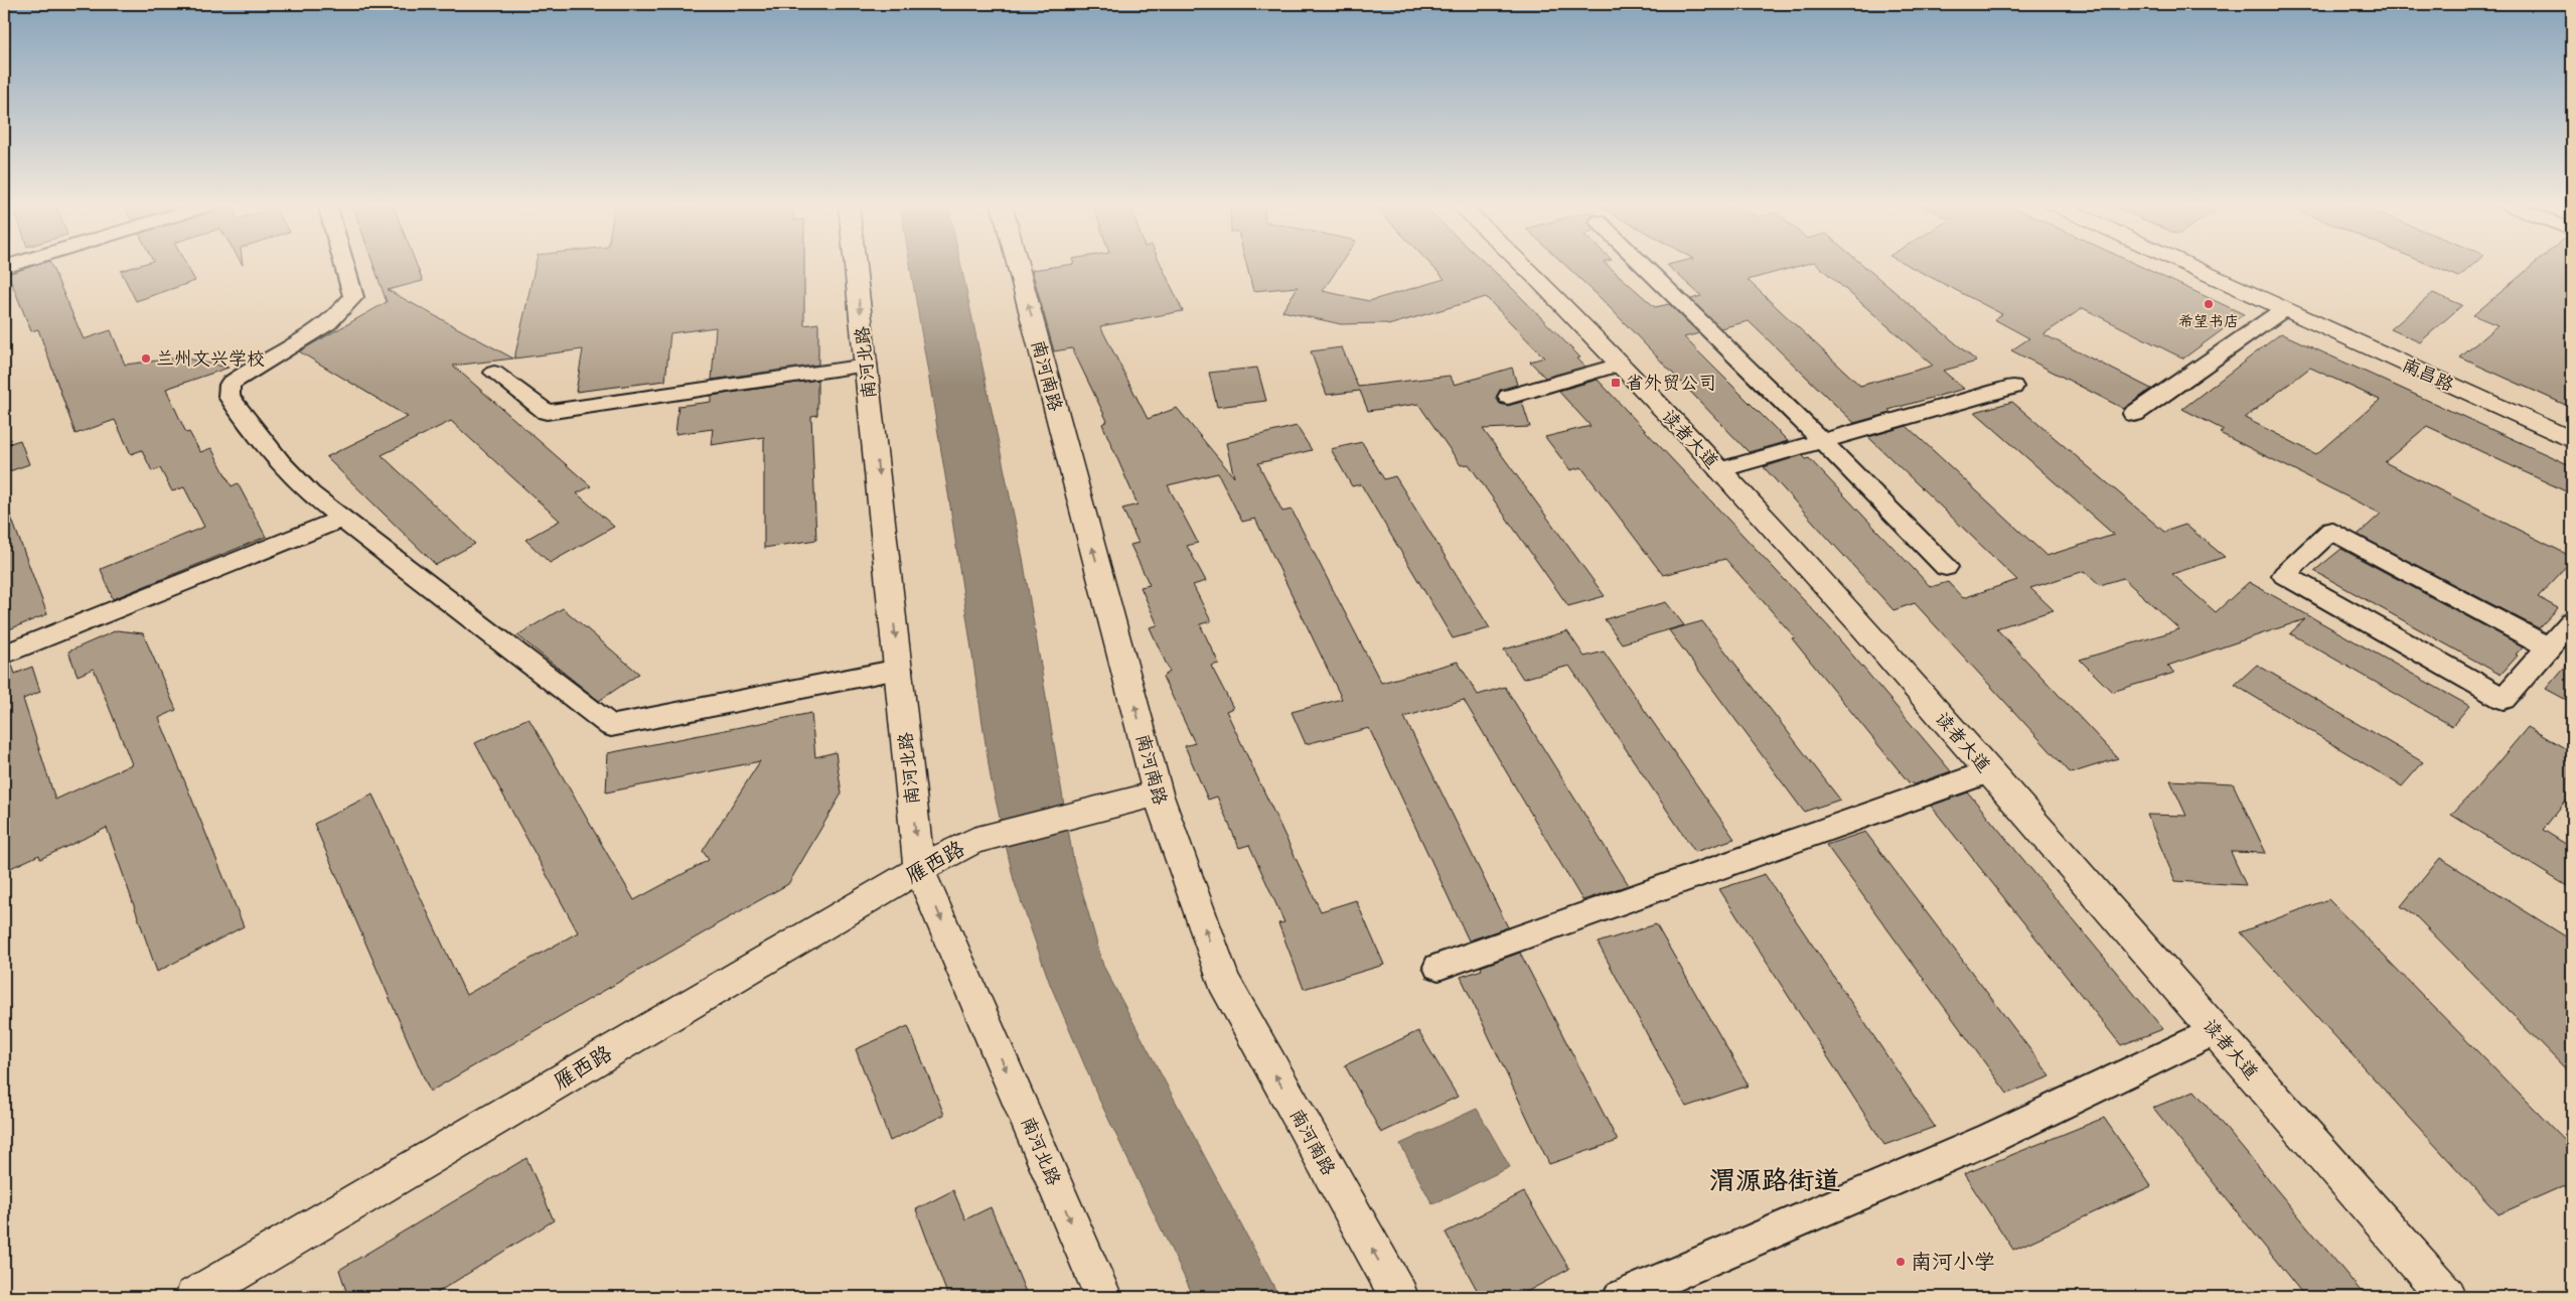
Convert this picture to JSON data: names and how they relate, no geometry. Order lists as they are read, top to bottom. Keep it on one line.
{"streets":{"street":["南河北路","南昌路","南河南路","读者大道","雁西路"]},"crossings":[["南河北路","雁西路"],["南河南路","雁西路"]],"one_way":["南河北路","南河南路"],"districts":["渭源路街道"],"places":{"other":["希望书店","兰州文兴学校","南河小学"],"transit":["省外贸公司"]}}
